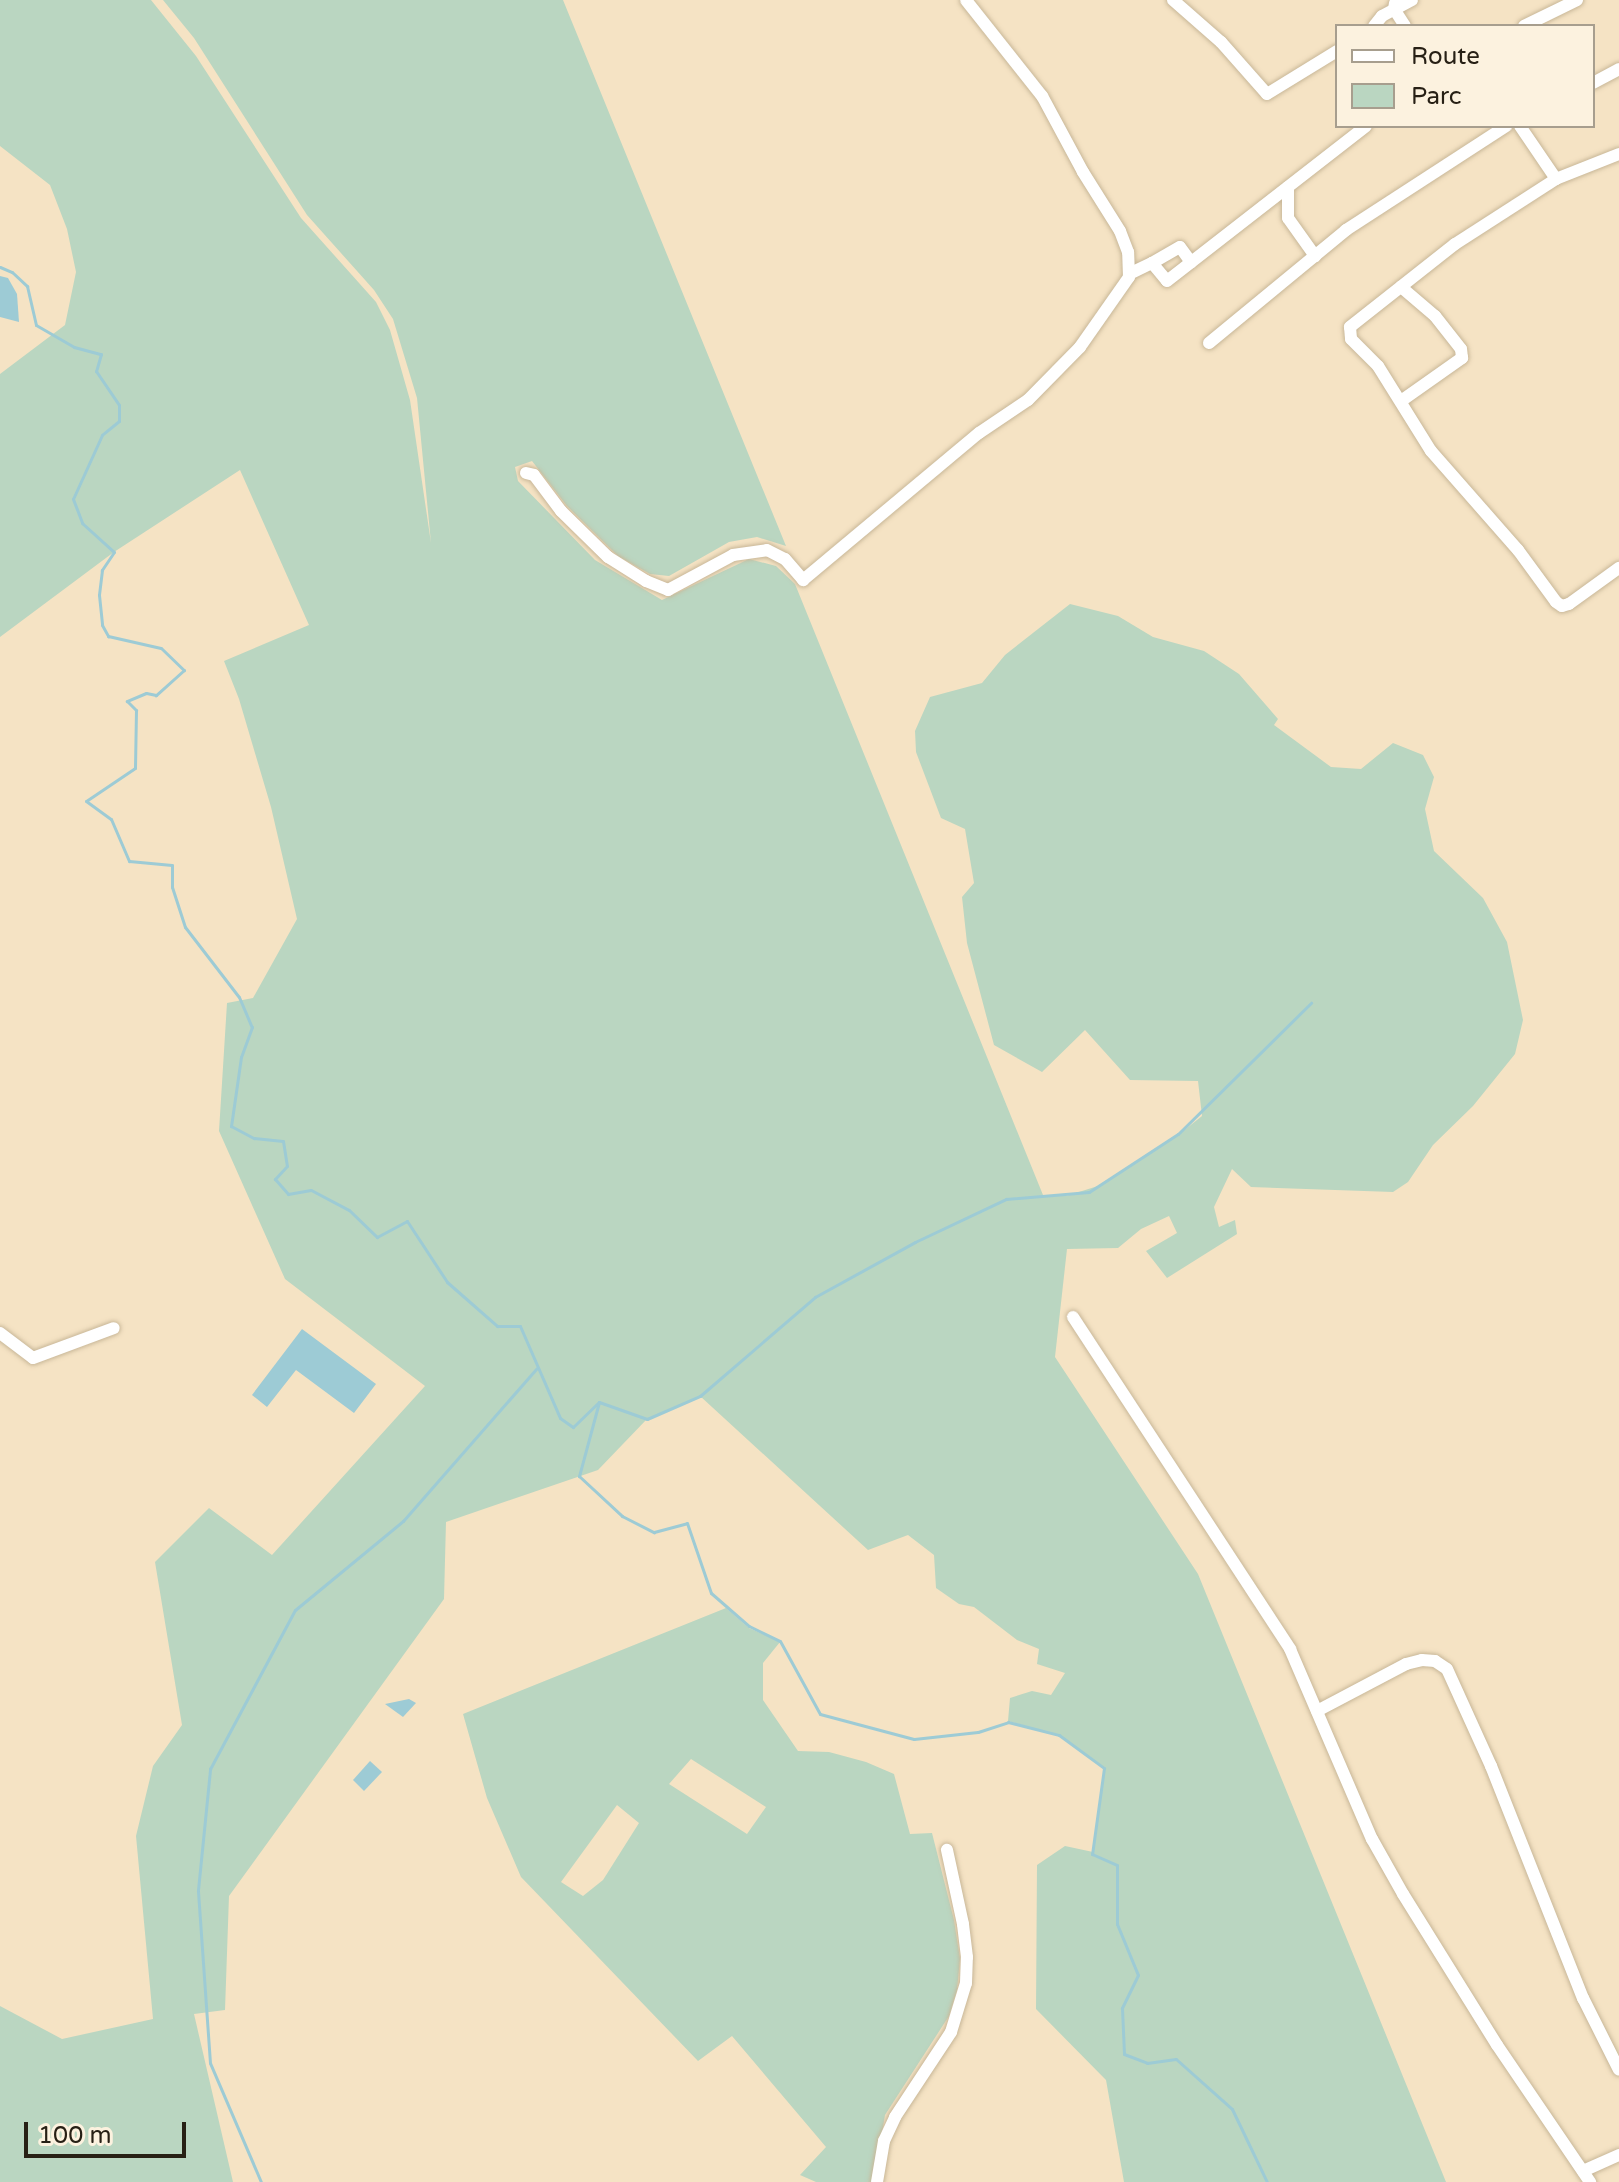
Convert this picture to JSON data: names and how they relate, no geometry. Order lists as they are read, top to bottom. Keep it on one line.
{"legend":["Route","Parc"],"scale_bar":"100 m"}
